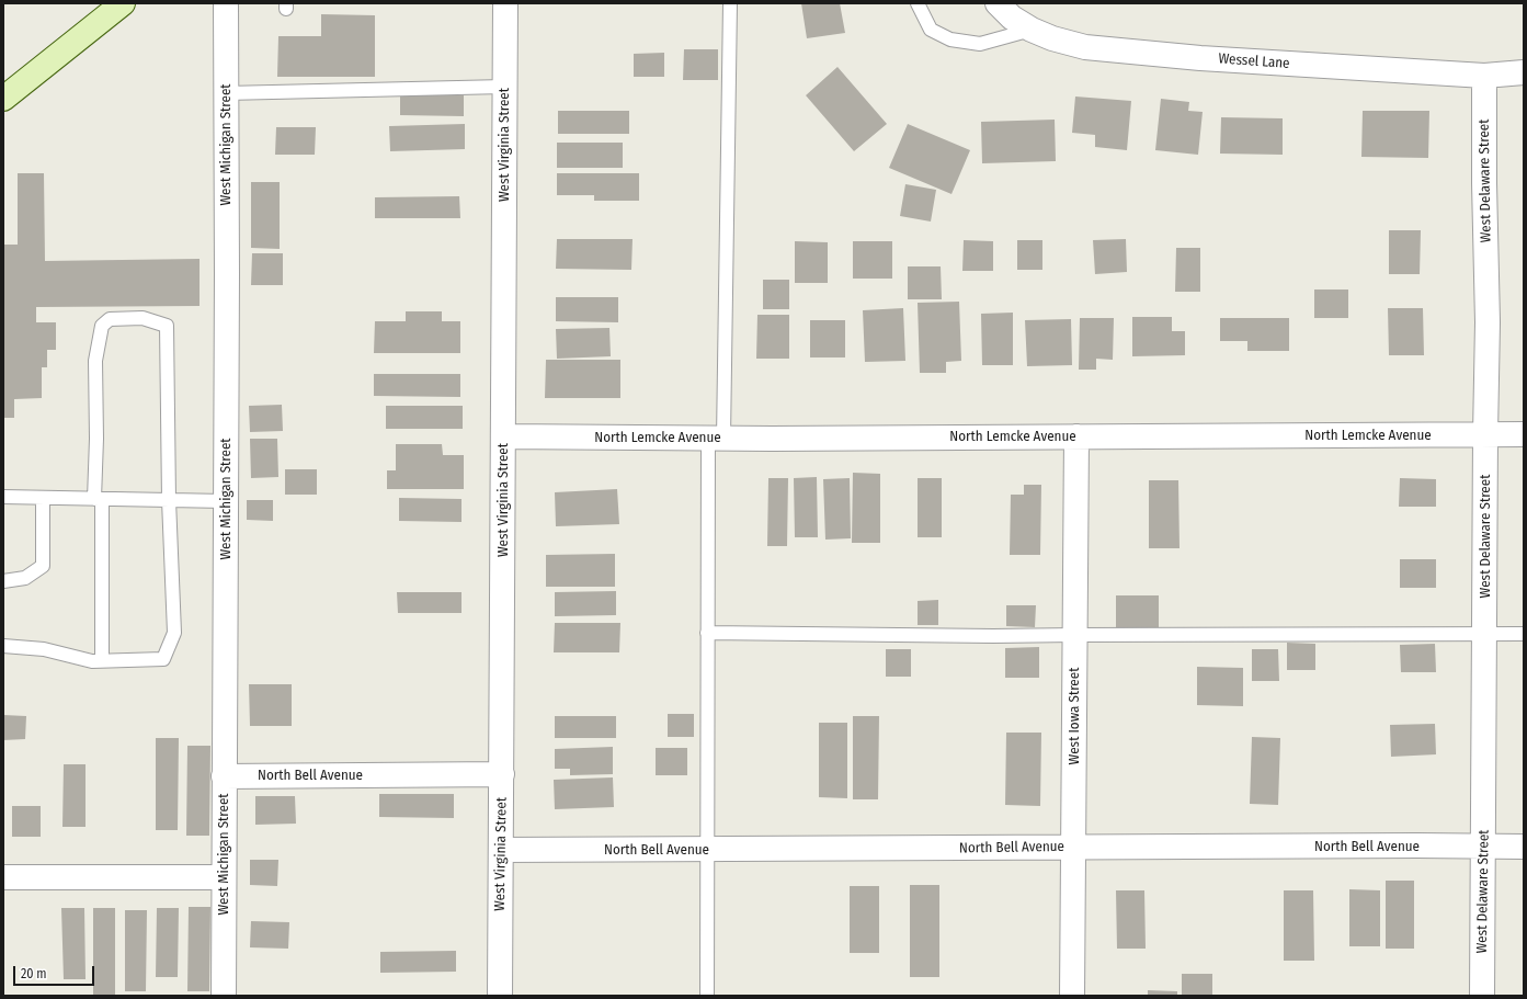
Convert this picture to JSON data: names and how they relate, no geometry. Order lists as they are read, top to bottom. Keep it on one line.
{"streets":{"street":["Wessel Lane","West Michigan Street","West Virginia Street","West Delaware Street","North Lemcke Avenue","West Iowa Street","North Bell Avenue"]},"crossings":[["Wessel Lane","West Delaware Street"],["West Michigan Street","North Bell Avenue"],["West Virginia Street","North Lemcke Avenue"],["West Virginia Street","North Bell Avenue"],["West Delaware Street","North Lemcke Avenue"],["West Delaware Street","North Bell Avenue"],["North Lemcke Avenue","West Iowa Street"],["West Iowa Street","North Bell Avenue"]],"scale_bar":"20 m"}
